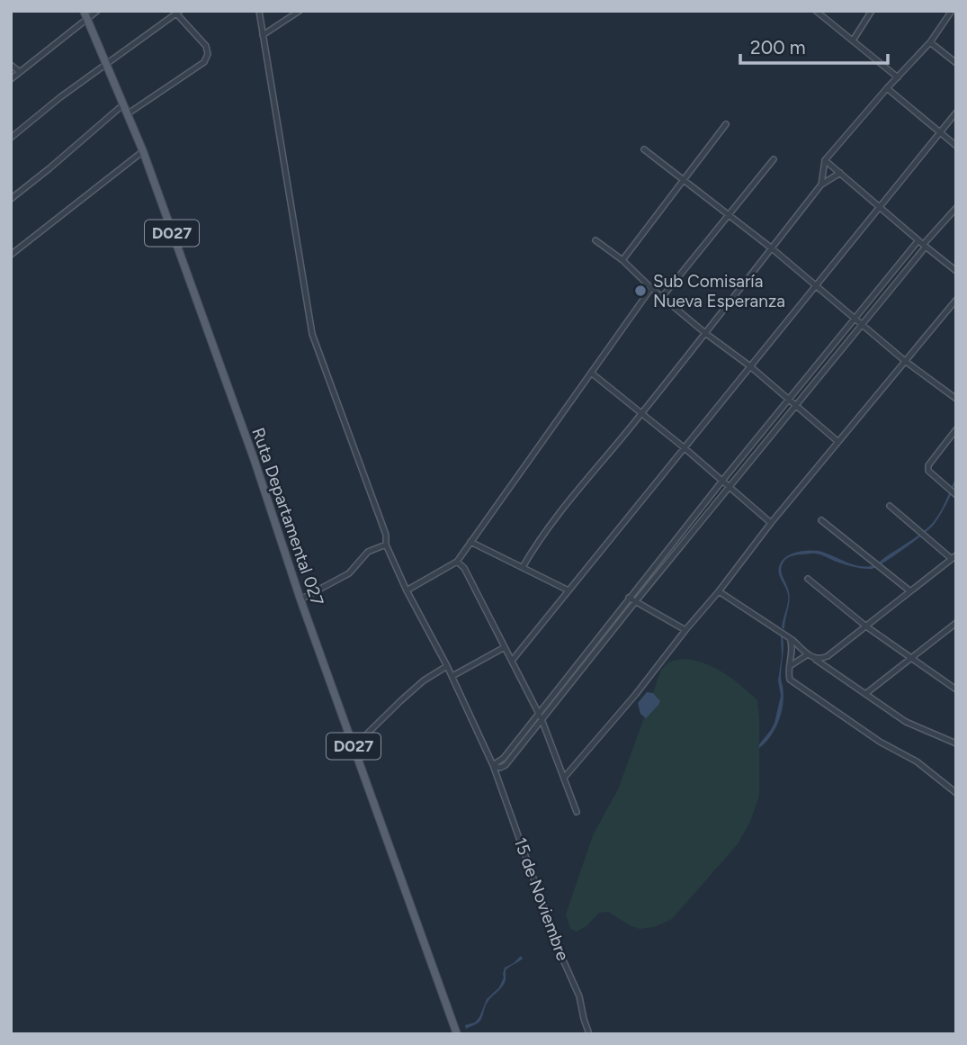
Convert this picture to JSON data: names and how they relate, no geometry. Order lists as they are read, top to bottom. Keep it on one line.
{"streets":{"main road":["D027","Ruta Departamental 027"],"street":["15 de Noviembre"]},"places":["Sub Comisaría Nueva Esperanza"],"scale_bar":"200 m"}
